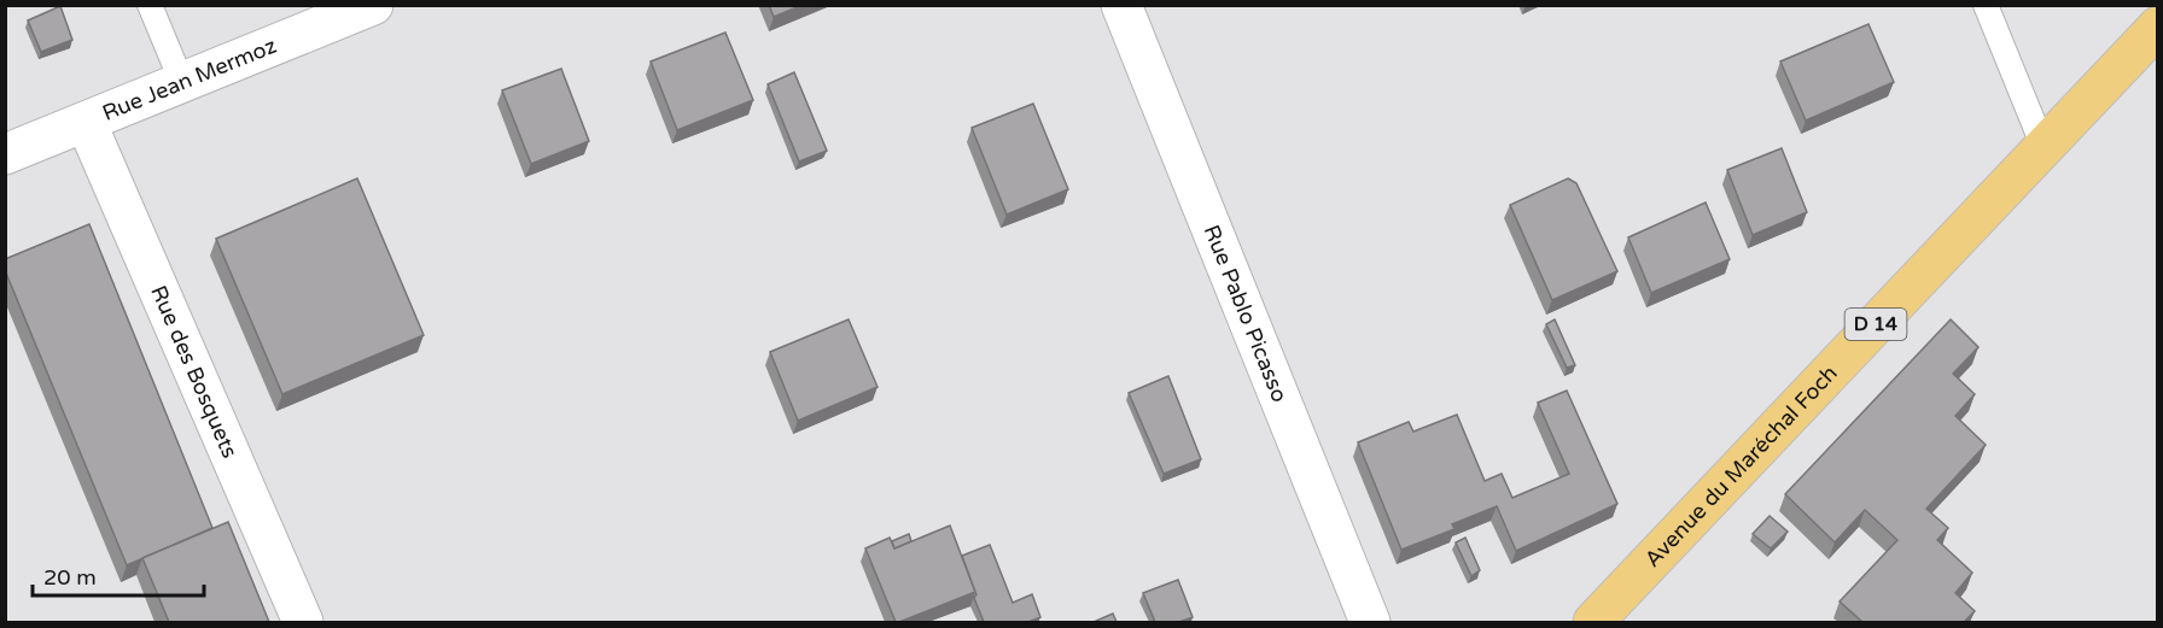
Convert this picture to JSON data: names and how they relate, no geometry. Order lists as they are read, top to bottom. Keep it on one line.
{"streets":{"main road":["D 14","Avenue du Maréchal Foch"],"street":["Rue Jean Mermoz","Rue Pablo Picasso","Rue des Bosquets"]},"crossings":[["Rue Jean Mermoz","Rue des Bosquets"]],"scale_bar":"20 m"}
